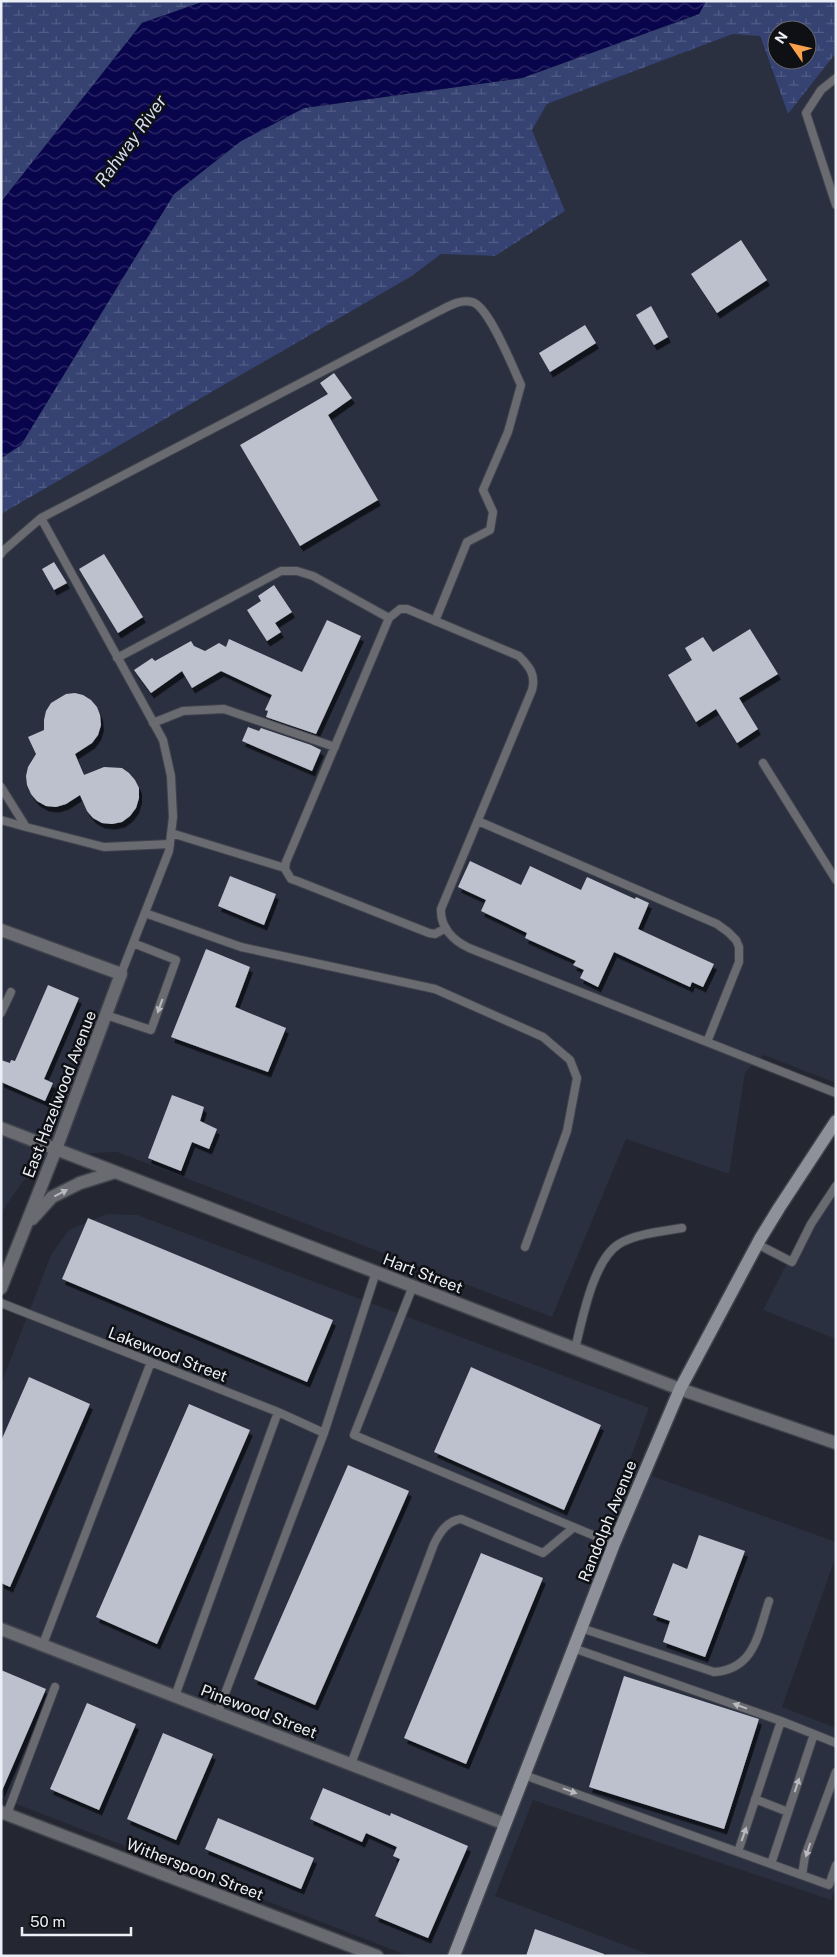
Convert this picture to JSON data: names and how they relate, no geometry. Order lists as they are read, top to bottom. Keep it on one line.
{"streets":{"main road":["Randolph Avenue"],"street":["East Hazelwood Avenue","Hart Street","Pinewood Street","Witherspoon Street"],"lane":["Lakewood Street"]},"crossings":[["East Hazelwood Avenue","Hart Street"],["Hart Street","Randolph Avenue"],["Randolph Avenue","Pinewood Street"]],"water":["Rahway River"],"scale_bar":"50 m","north":"top left"}
